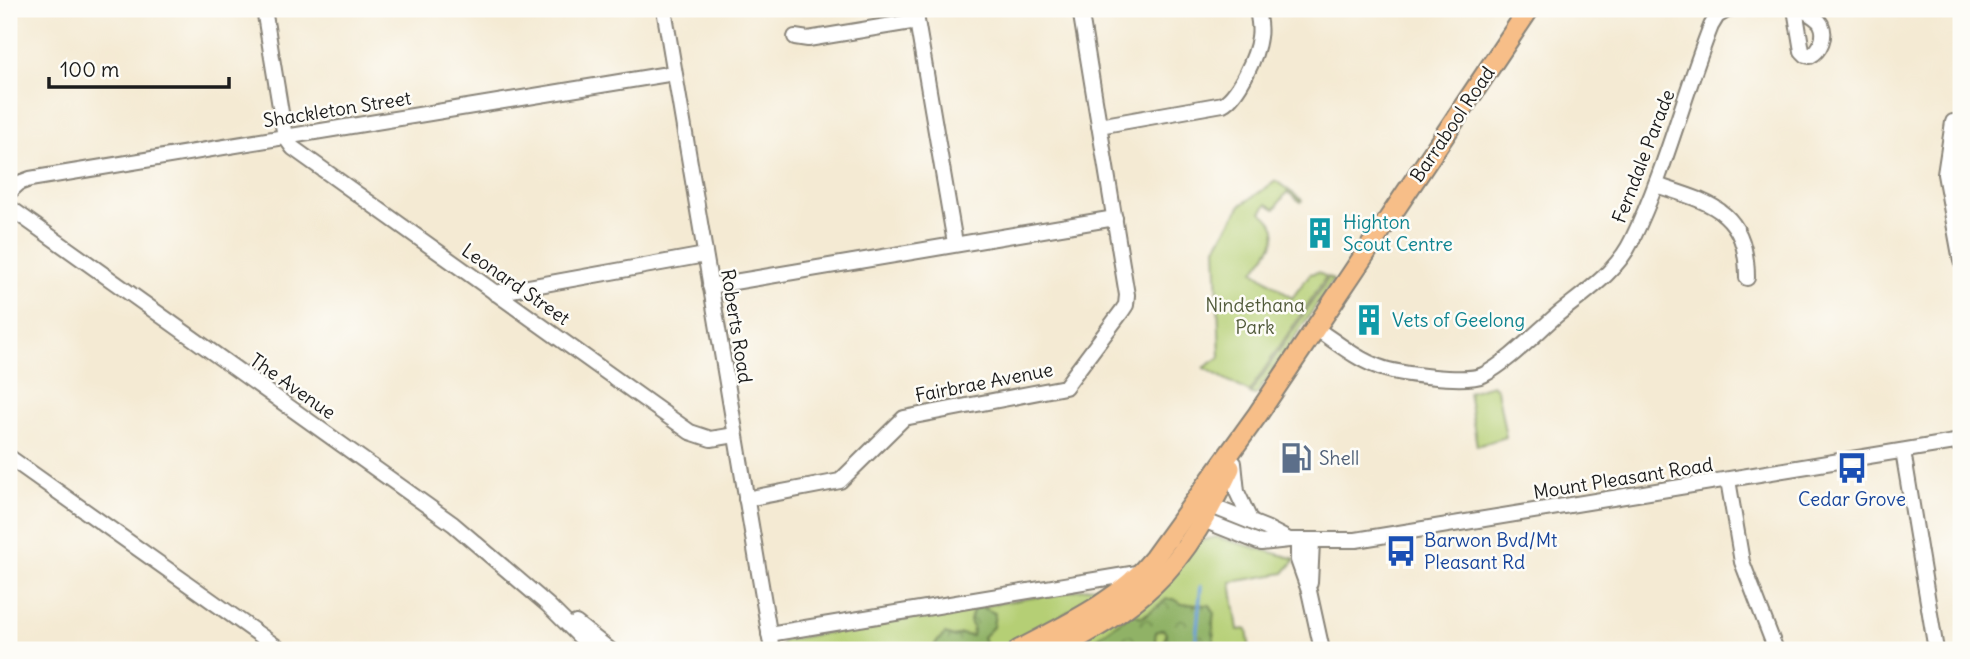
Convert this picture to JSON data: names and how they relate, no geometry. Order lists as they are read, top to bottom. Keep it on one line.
{"streets":{"main road":["Barrabool Road"],"street":["Shackleton Street","Ferndale Parade","Leonard Street","Roberts Road","Fairbrae Avenue","The Avenue","Mount Pleasant Road"]},"crossings":[["Shackleton Street","Leonard Street"],["Shackleton Street","Roberts Road"],["Barrabool Road","Ferndale Parade"],["Barrabool Road","Mount Pleasant Road"],["Leonard Street","Roberts Road"],["Roberts Road","Fairbrae Avenue"]],"parks":["Nindethana Park"],"places":{"building":["Highton Scout Centre","Vets of Geelong"],"fuel station":["Shell"],"bus stop":["Cedar Grove","Barwon Bvd/Mt Pleasant Rd"]},"scale_bar":"100 m"}
